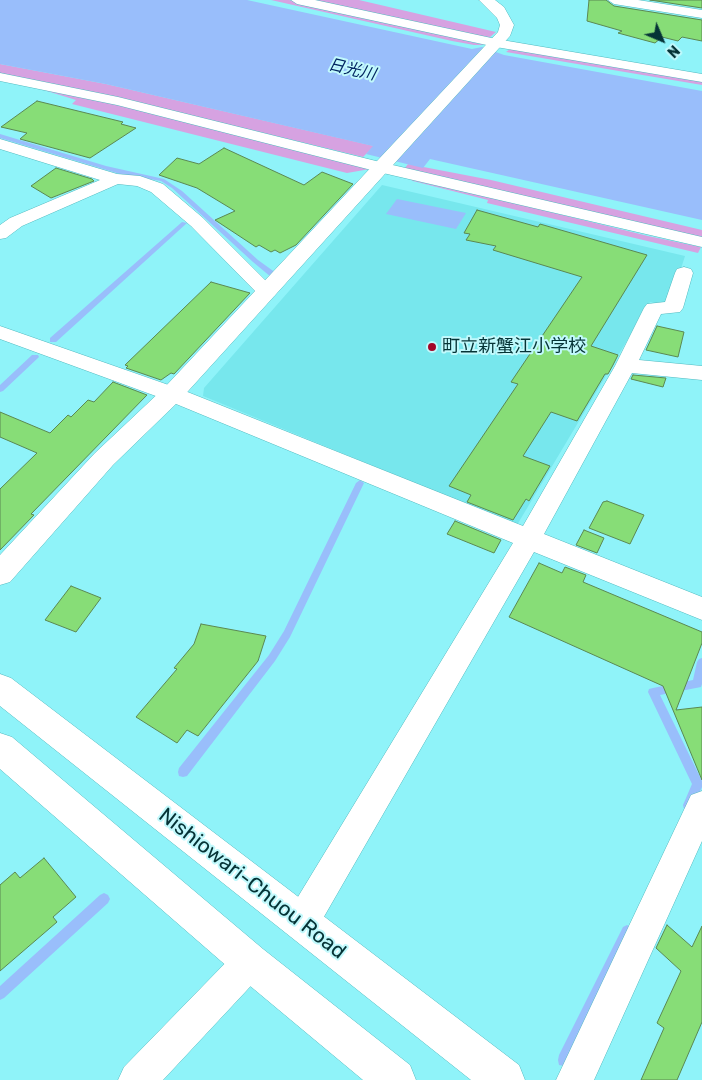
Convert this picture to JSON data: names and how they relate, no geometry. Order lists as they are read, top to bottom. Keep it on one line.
{"streets":{"street":["Nishiowari-Chuou Road"]},"water":["日光川"],"places":["町立新蟹江小学校"],"north":"bottom right"}
